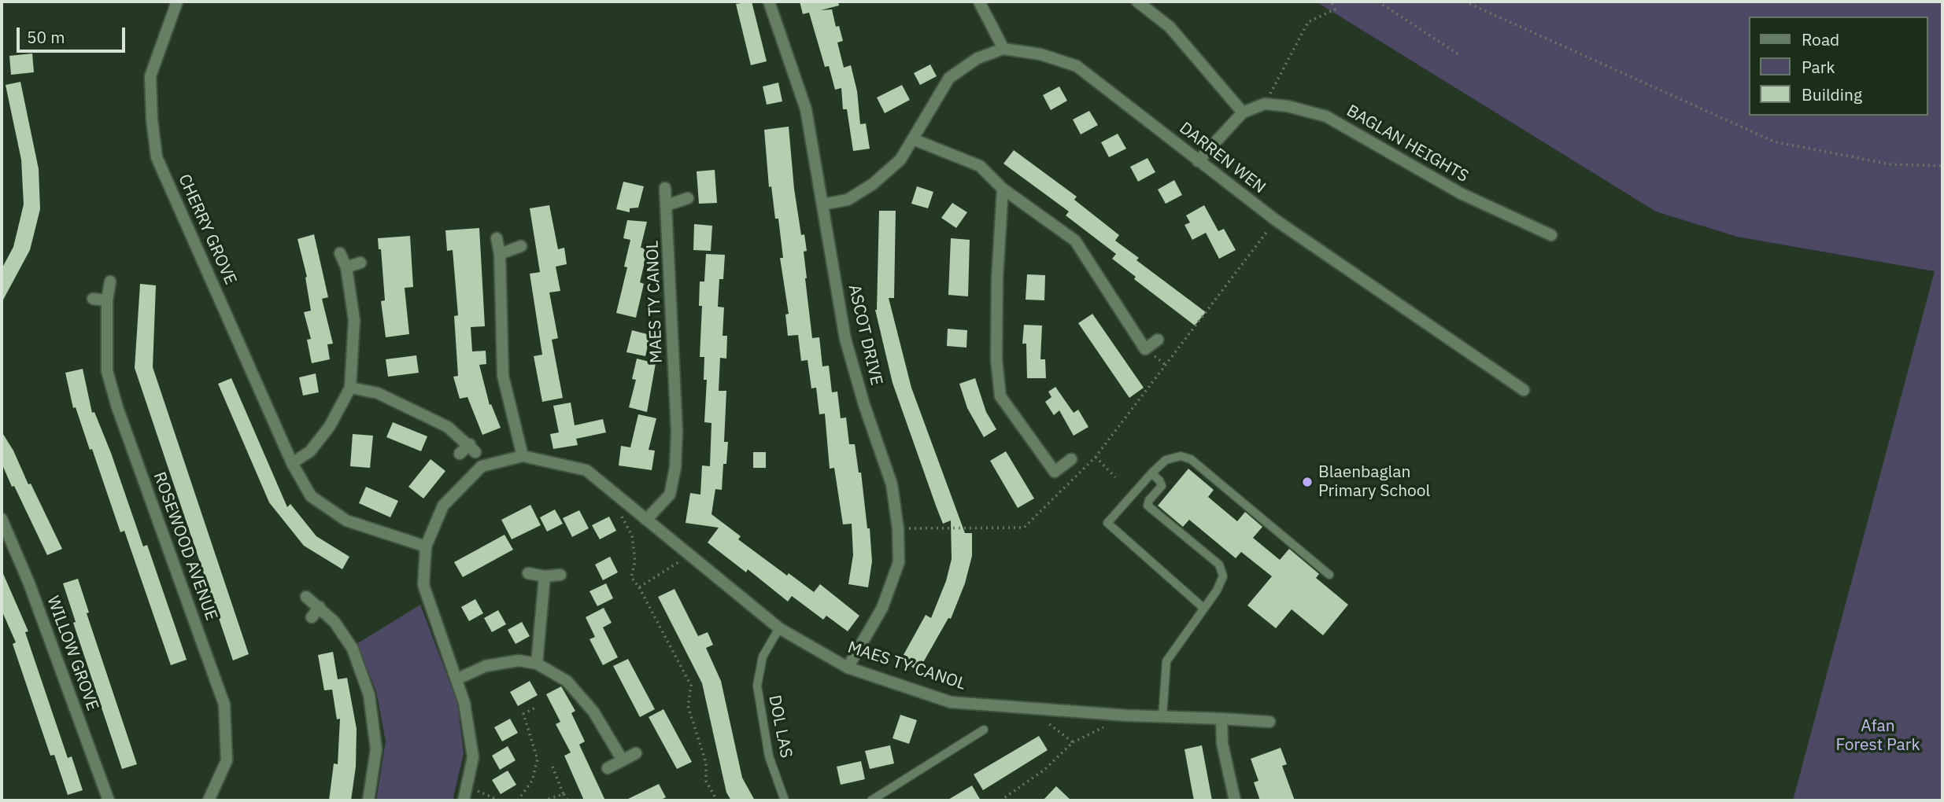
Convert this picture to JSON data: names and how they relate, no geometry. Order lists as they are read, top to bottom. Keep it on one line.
{"streets":{"street":["BAGLAN HEIGHTS","DARREN WEN","CHERRY GROVE","MAES TY CANOL","ASCOT DRIVE","ROSEWOOD AVENUE","WILLOW GROVE"],"lane":["DOL LAS"]},"crossings":[["BAGLAN HEIGHTS","DARREN WEN"],["DARREN WEN","ASCOT DRIVE"],["CHERRY GROVE","MAES TY CANOL"],["MAES TY CANOL","ASCOT DRIVE"],["MAES TY CANOL","DOL LAS"]],"parks":["Afan Forest Park"],"places":["Blaenbaglan Primary School"],"legend":["Road","Park","Building"],"scale_bar":"50 m"}
